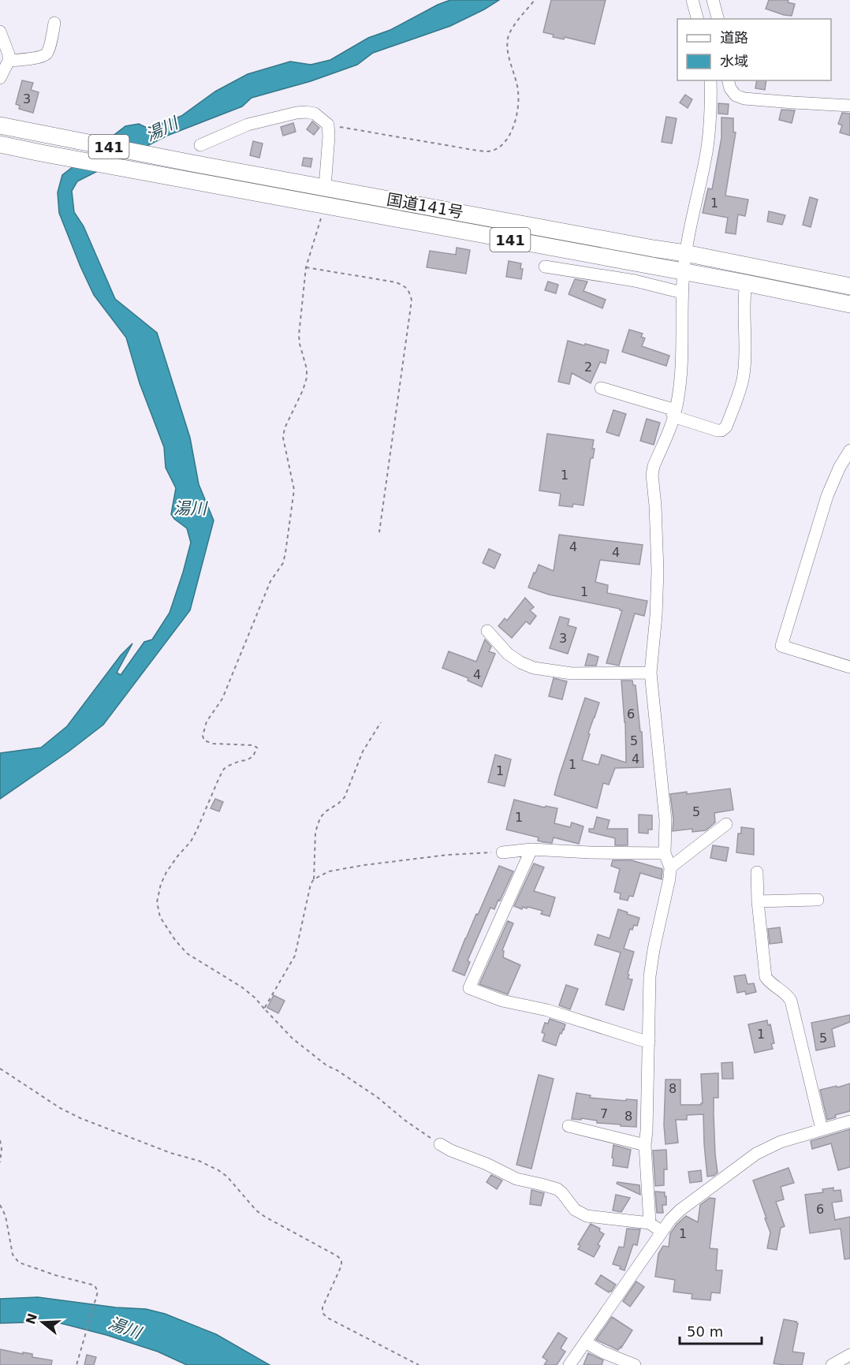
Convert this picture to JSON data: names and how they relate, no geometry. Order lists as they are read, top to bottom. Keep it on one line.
{"streets":{"highway":["141","国道141号"]},"water":["湯川"],"house_numbers":["3","1","2","1","4","4","1","3","4","6","5","4","1","1","5","1","1","5","8","7","8","6","1"],"legend":["道路","水域"],"scale_bar":"50 m","north":"left"}
